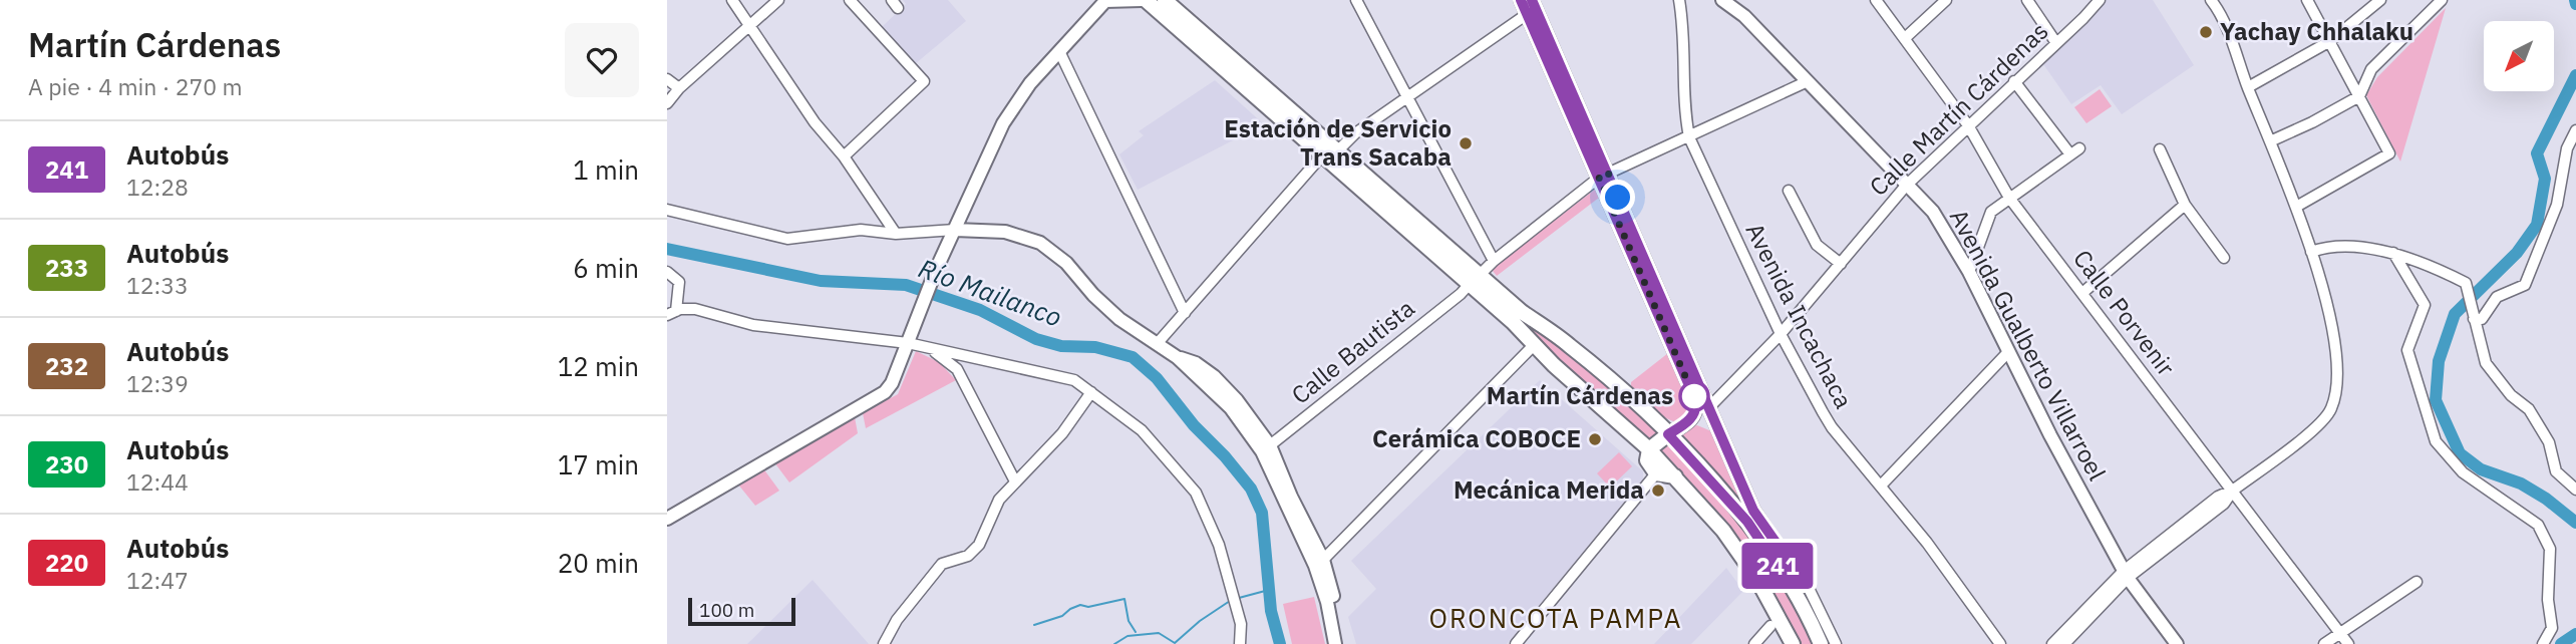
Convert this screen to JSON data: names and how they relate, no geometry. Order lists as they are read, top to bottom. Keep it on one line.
{"streets":{"main road":["Avenida Gualberto Villarroel"],"street":["Calle Martín Cárdenas","Calle Porvenir","Avenida Incachaca","Calle Bautista"]},"crossings":[["Calle Martín Cárdenas","Calle Porvenir"],["Calle Martín Cárdenas","Avenida Incachaca"],["Calle Martín Cárdenas","Avenida Gualberto Villarroel"],["Avenida Incachaca","Calle Bautista"],["Avenida Gualberto Villarroel","Calle Bautista"]],"districts":["ORONCOTA PAMPA"],"water":["Río Mailanco"],"places":["Yachay Chhalaku","Estación de Servicio Trans Sacaba","Martín Cárdenas","Cerámica COBOCE","Mecánica Merida"],"lines":["bus line 241"],"scale_bar":"100 m","north":"bottom left","page":{"heading":["Martín Cárdenas","A pie · 4 min · 270 m"],"on_map":"241","list":[{"mark":"241","name":"Autobús","note":"12:28","value":"1 min"},{"mark":"233","name":"Autobús","note":"12:33","value":"6 min"},{"mark":"232","name":"Autobús","note":"12:39","value":"12 min"},{"mark":"230","name":"Autobús","note":"12:44","value":"17 min"},{"mark":"220","name":"Autobús","note":"12:47","value":"20 min"}],"scale":"100 m"}}
